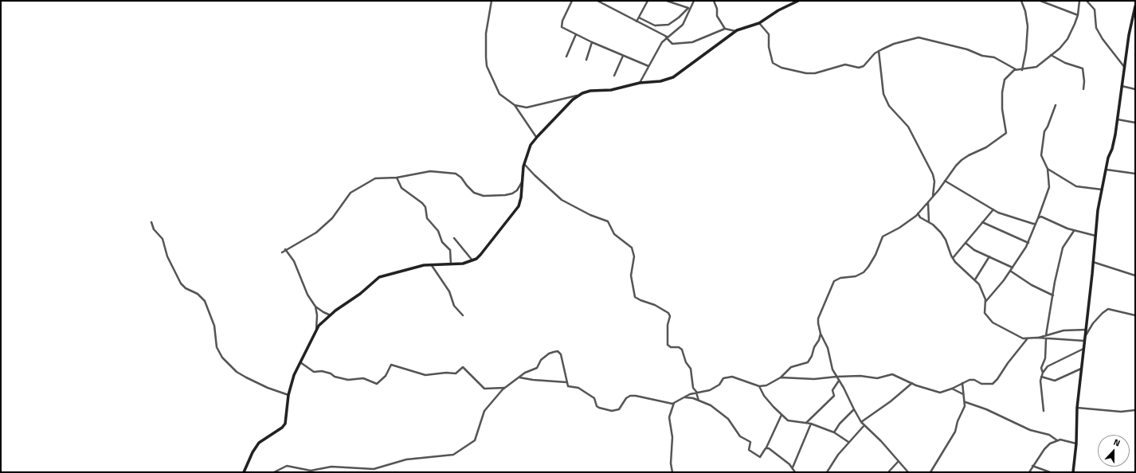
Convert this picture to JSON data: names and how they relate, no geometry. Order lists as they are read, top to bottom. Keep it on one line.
{"north":"top"}
